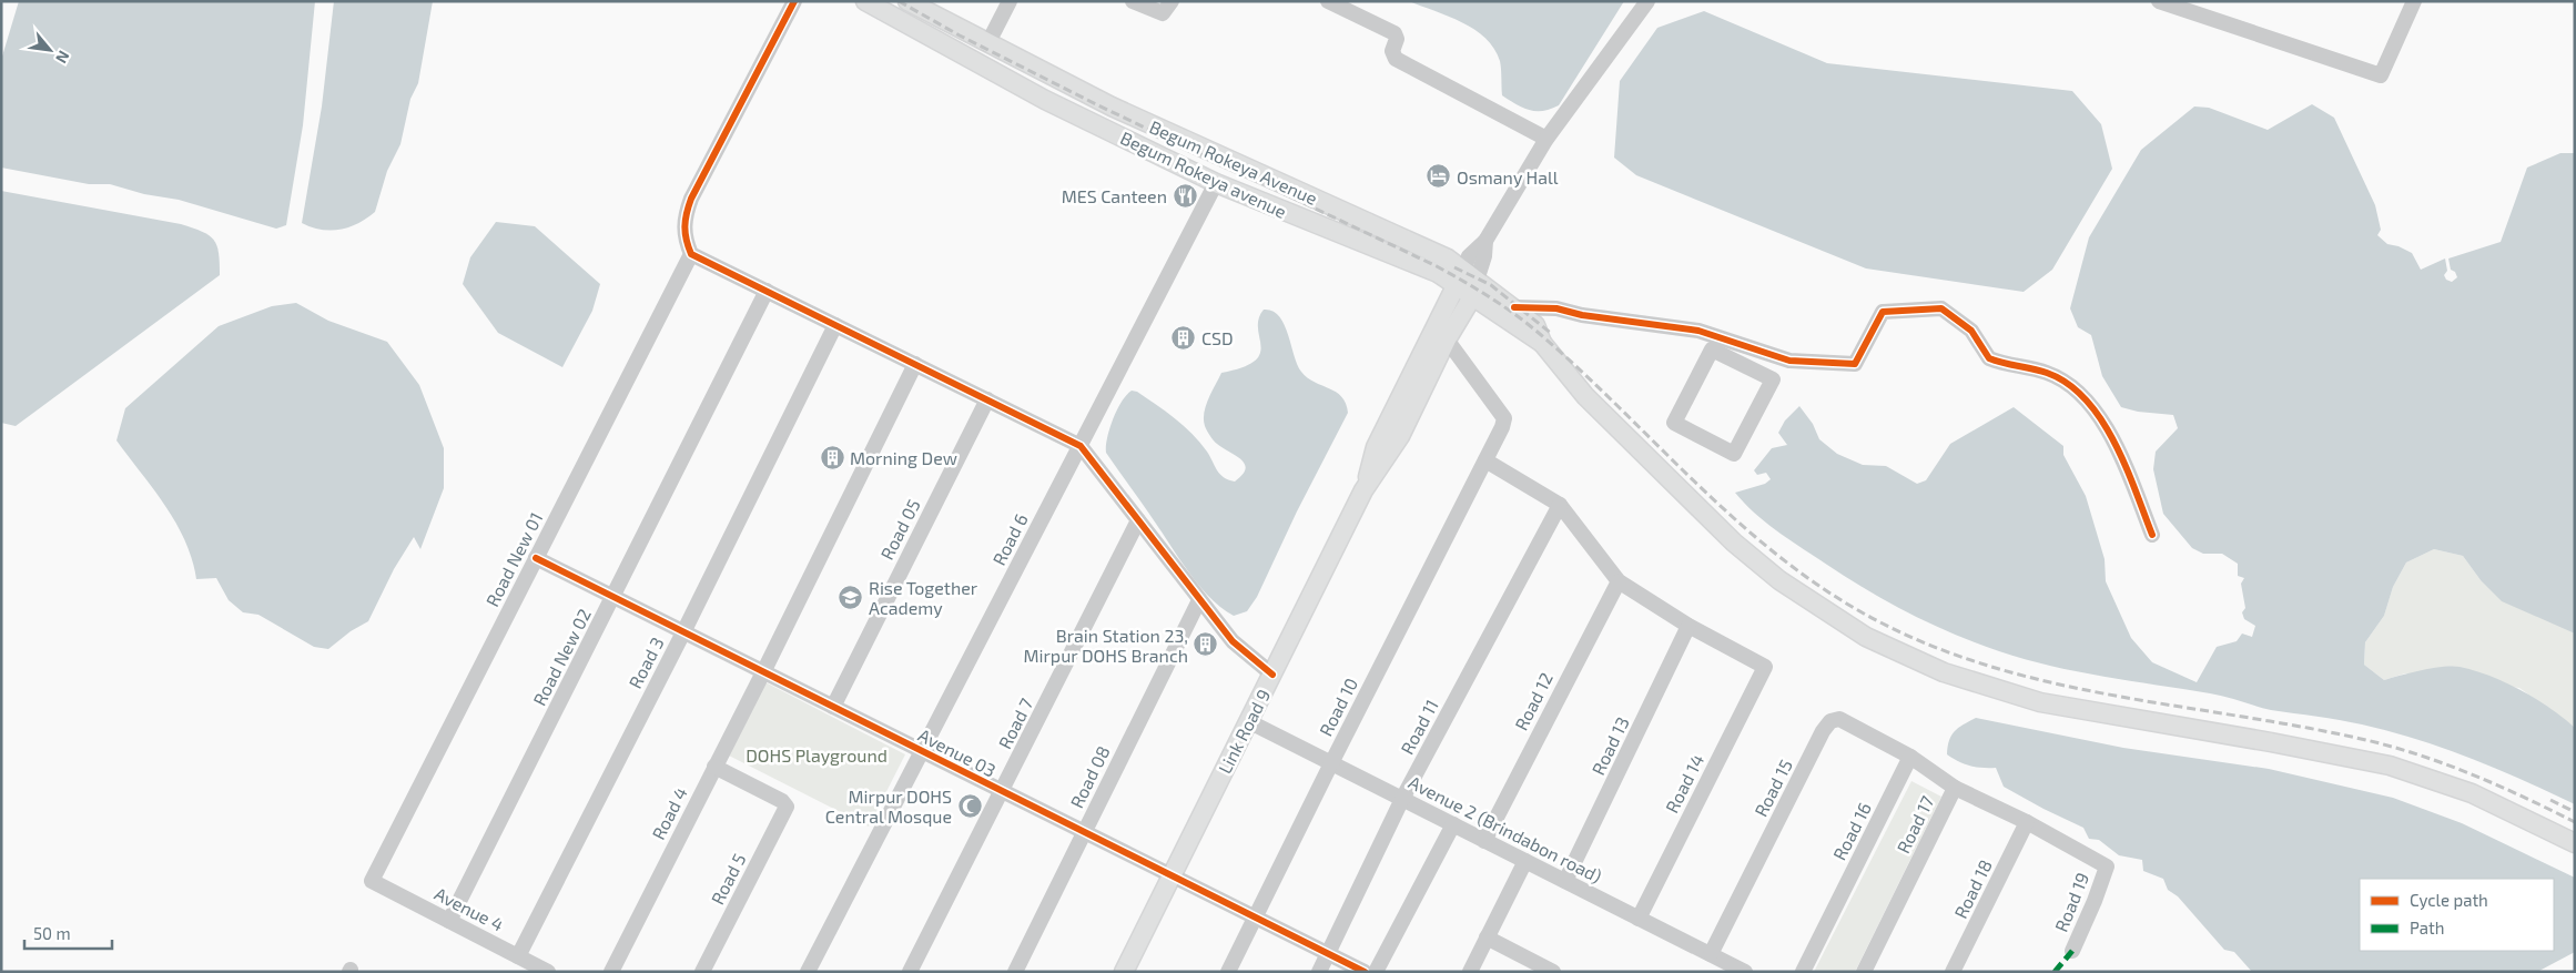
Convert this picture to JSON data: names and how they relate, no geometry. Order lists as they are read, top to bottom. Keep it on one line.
{"streets":{"main road":["Begum Rokeya Avenue","Begum Rokeya avenue","Link Road 9"],"street":["Road 05","Road 6","Road New 01","Road New 02","Road 3","Road 12","Road 10","Road 7","Road 11","Road 13","Avenue 03","Road 08","Road 14","Road 15","Road 4","Road 17","Avenue 2 (Brindabon road)","Road 16","Road 5","Road 18","Road 19","Avenue 4"]},"crossings":[["Begum Rokeya Avenue","Begum Rokeya avenue"],["Begum Rokeya Avenue","Link Road 9"],["Begum Rokeya avenue","Road 6"],["Begum Rokeya avenue","Link Road 9"],["Road 05","Avenue 03"],["Road 6","Avenue 03"],["Road New 01","Avenue 03"],["Road New 01","Avenue 4"],["Road New 02","Avenue 03"],["Road New 02","Avenue 4"],["Road 3","Avenue 03"],["Road 3","Avenue 4"],["Road 12","Avenue 2 (Brindabon road)"],["Road 10","Link Road 9"],["Road 10","Avenue 03"],["Road 10","Avenue 2 (Brindabon road)"],["Road 7","Avenue 03"],["Road 11","Avenue 03"],["Road 11","Avenue 2 (Brindabon road)"],["Link Road 9","Avenue 03"],["Link Road 9","Avenue 2 (Brindabon road)"],["Road 13","Road 14"],["Road 13","Avenue 2 (Brindabon road)"],["Avenue 03","Road 08"],["Avenue 03","Road 4"],["Road 14","Avenue 2 (Brindabon road)"],["Road 15","Avenue 2 (Brindabon road)"],["Road 15","Road 16"],["Road 4","Road 5"],["Road 17","Road 18"],["Road 17","Road 19"]],"parks":["DOHS Playground"],"places":{"hotel":["Osmany Hall"],"restaurant":["MES Canteen"],"building":["CSD","Morning Dew","Brain Station 23, Mirpur DOHS Branch"],"school or university":["Rise Together Academy"],"mosque":["Mirpur DOHS Central Mosque"]},"legend":["Cycle path","Path"],"scale_bar":"50 m","north":"bottom right"}
